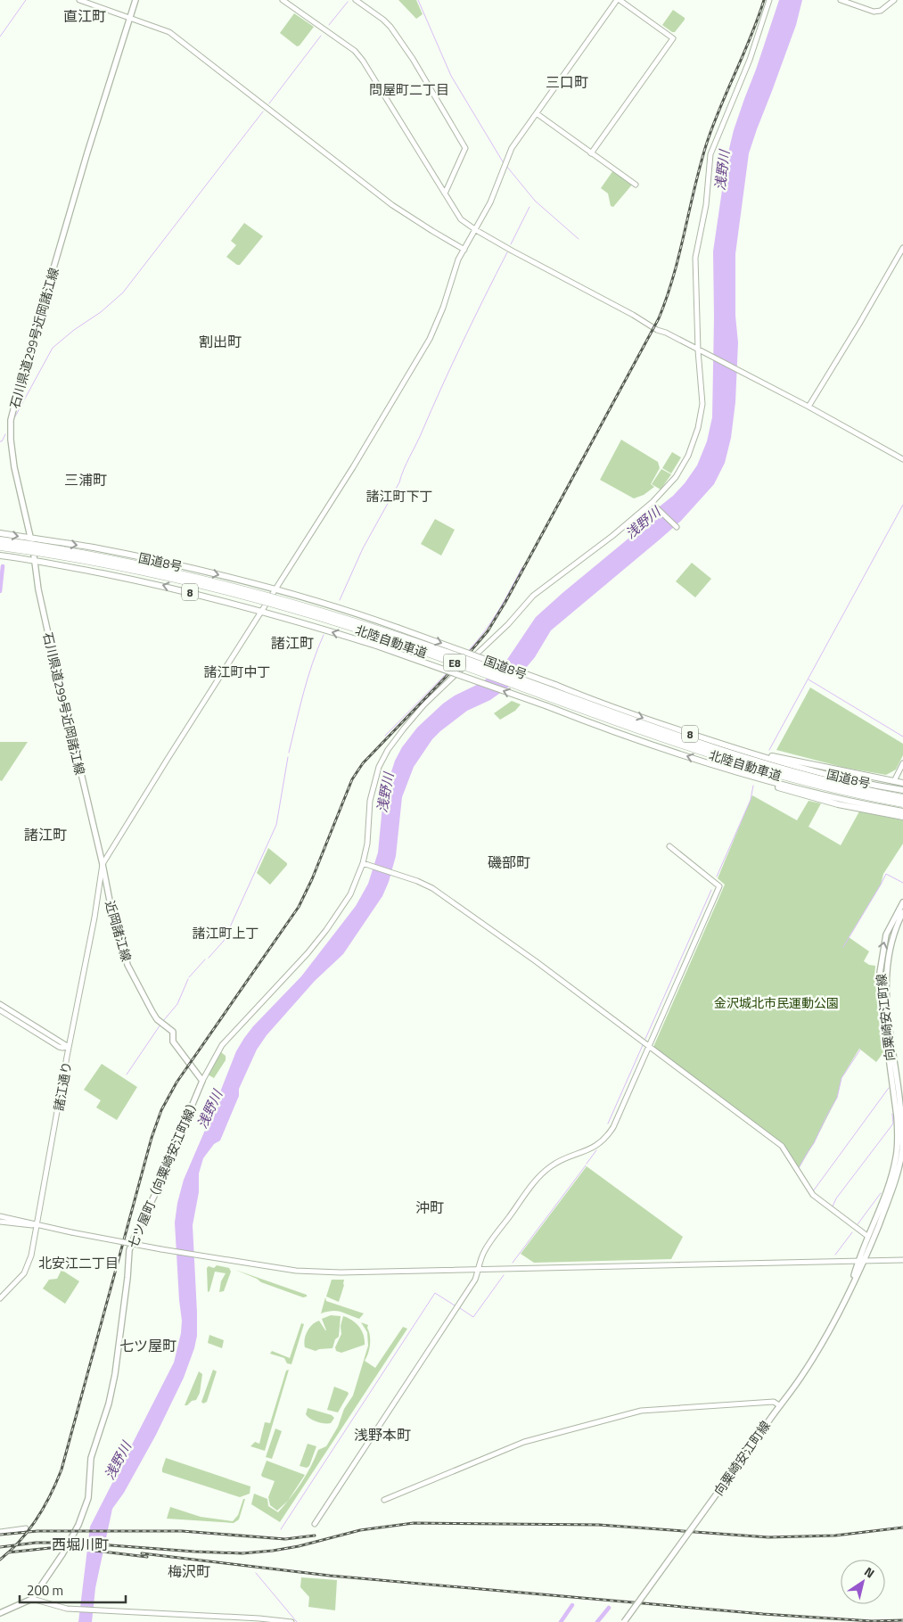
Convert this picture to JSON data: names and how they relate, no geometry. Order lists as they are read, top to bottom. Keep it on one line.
{"streets":{"highway":["国道8号","8","北陸自動車道","E8"],"main road":["石川県道299号近岡諸江線","近岡諸江線","向粟崎安江町線","七ツ屋町（向粟崎安江町線）"],"street":["諸江通り"]},"crossings":[["石川県道299号近岡諸江線","国道8号"],["石川県道299号近岡諸江線","近岡諸江線"],["石川県道299号近岡諸江線","諸江通り"],["近岡諸江線","諸江通り"],["近岡諸江線","七ツ屋町（向粟崎安江町線）"]],"districts":["直江町","三口町","問屋町二丁目","割出町","三浦町","諸江町下丁","諸江町","諸江町中丁","諸江町","磯部町","諸江町上丁","沖町","北安江二丁目","七ツ屋町","浅野本町","西堀川町","梅沢町"],"water":["浅野川"],"parks":["金沢城北市民運動公園"],"scale_bar":"200 m","north":"top right"}
